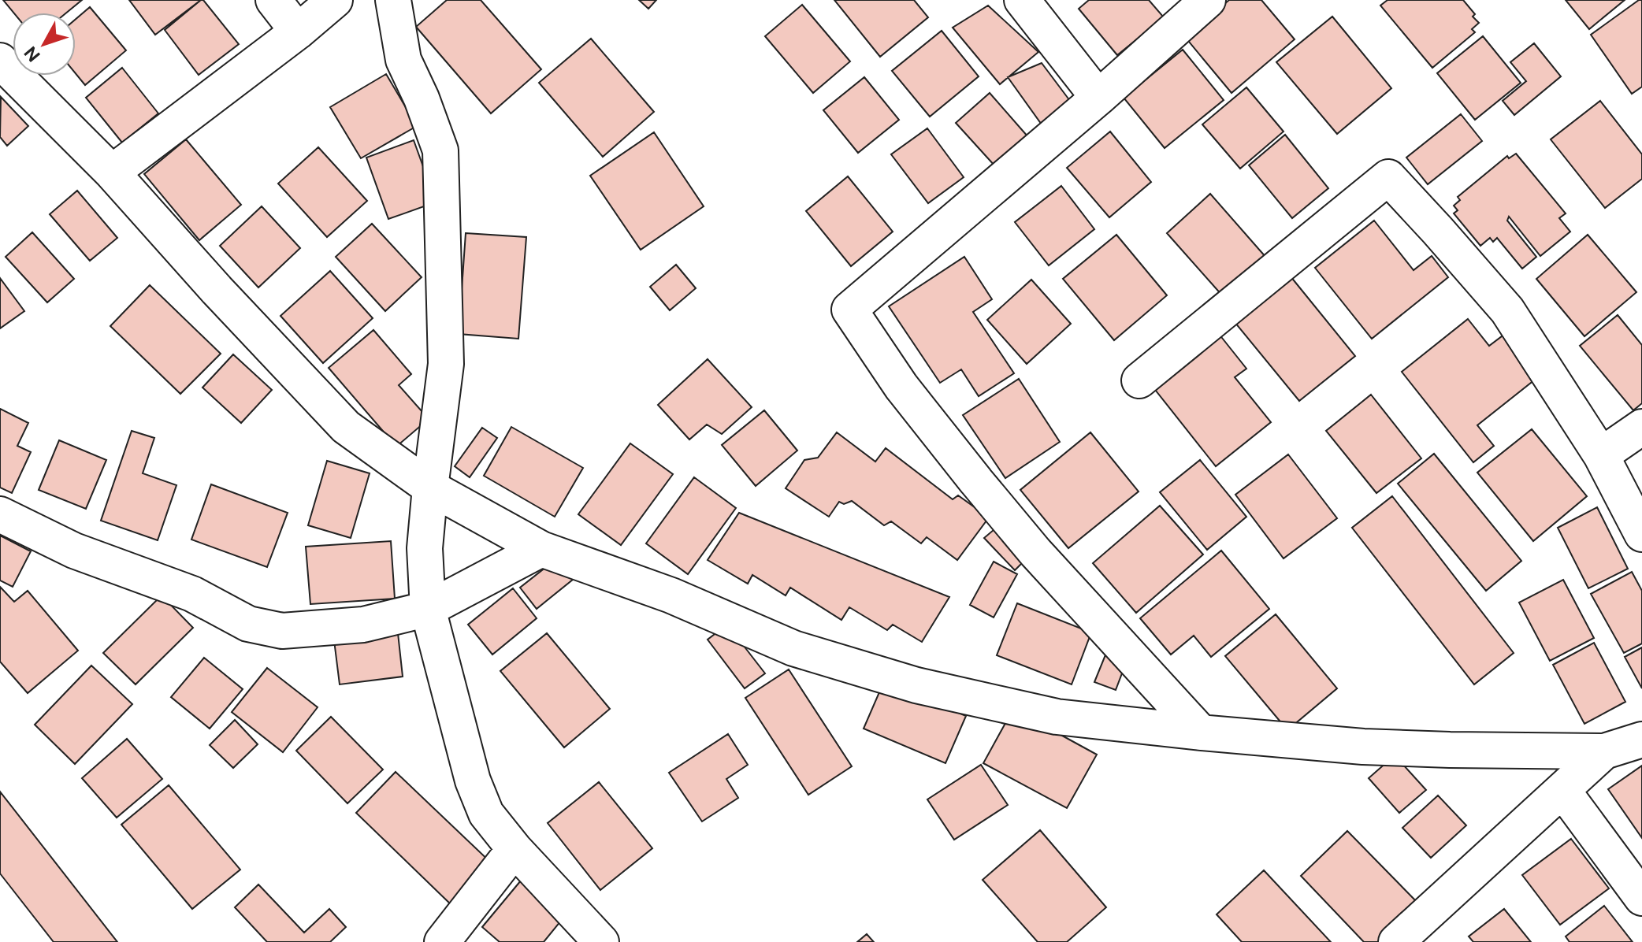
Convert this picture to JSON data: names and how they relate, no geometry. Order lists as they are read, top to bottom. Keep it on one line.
{"north":"bottom left"}
